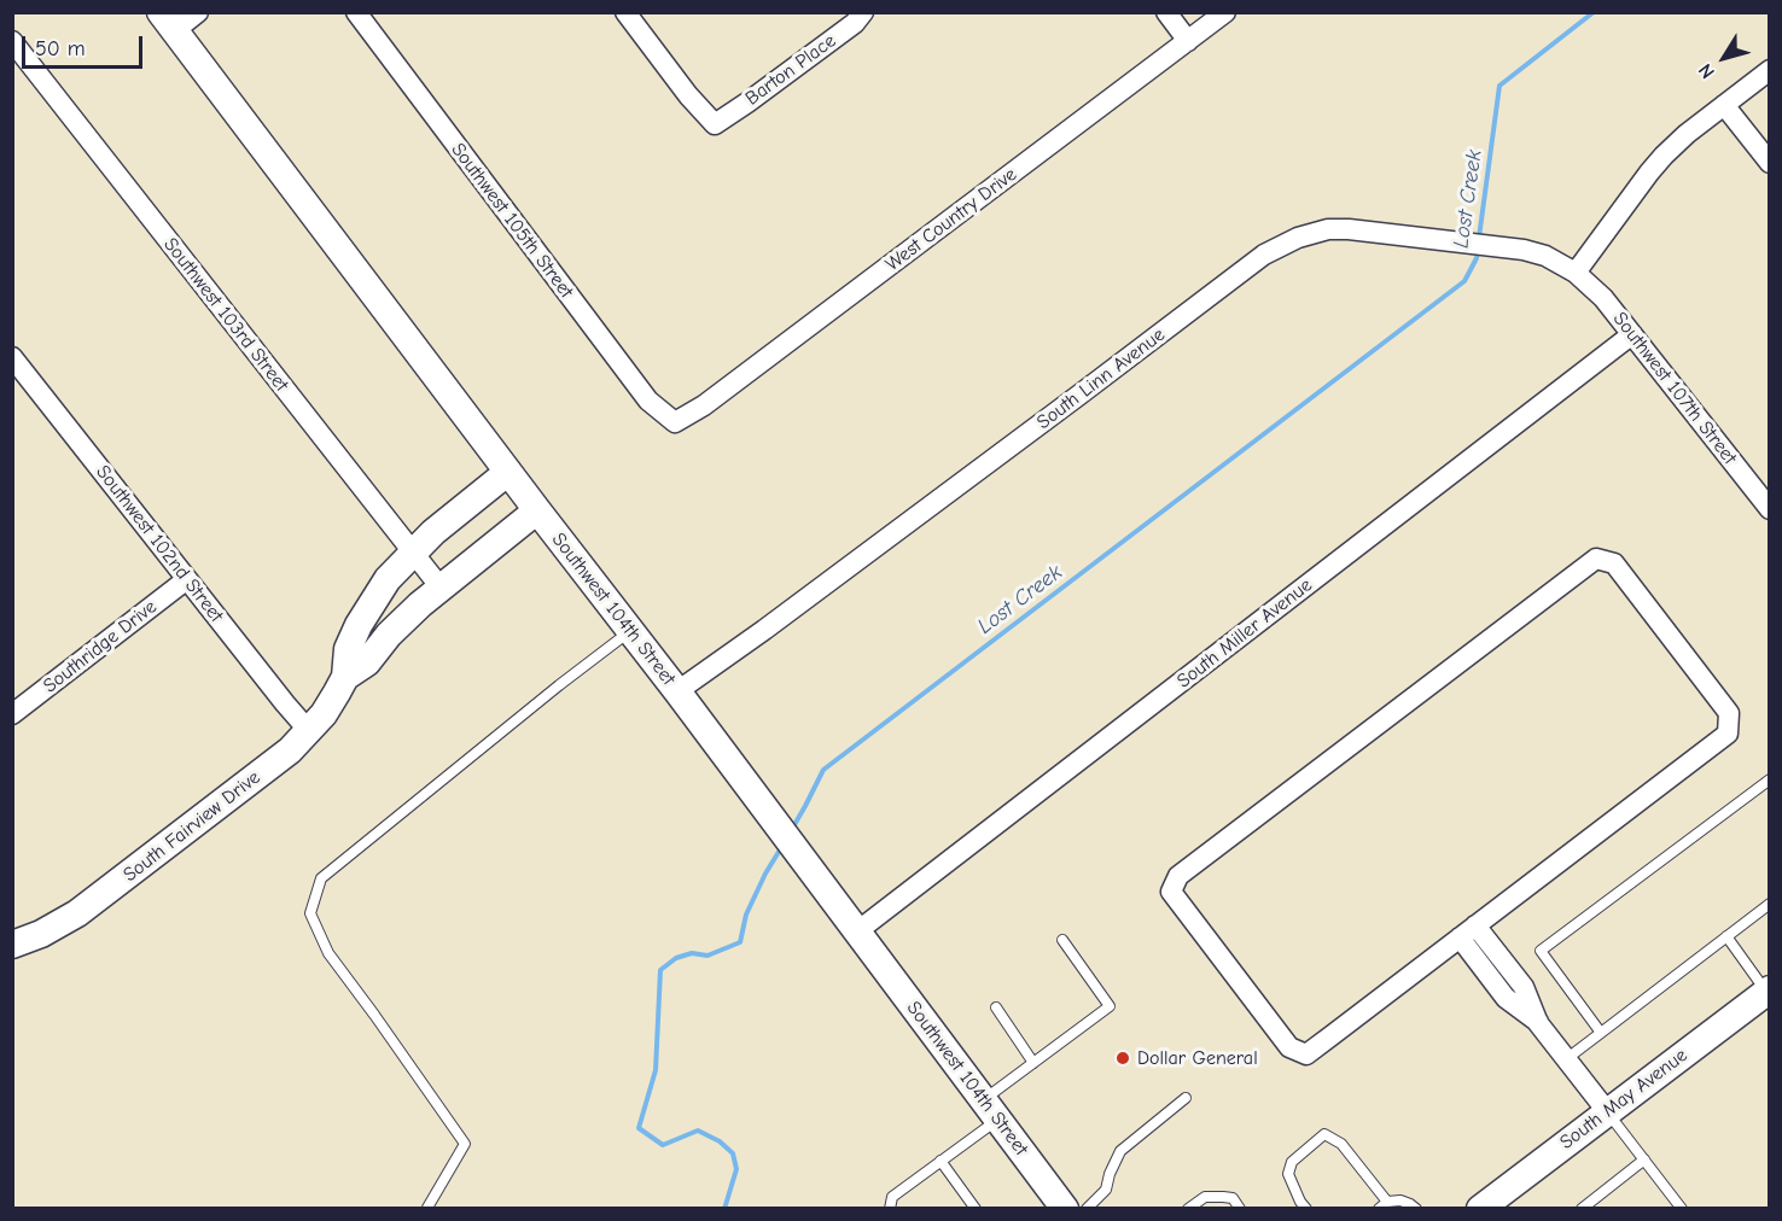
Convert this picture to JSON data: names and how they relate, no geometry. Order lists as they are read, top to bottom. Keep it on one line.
{"streets":{"main road":["Southwest 104th Street","South Fairview Drive","South May Avenue"],"street":["Barton Place","West Country Drive","Southwest 105th Street","Southwest 103rd Street","South Linn Avenue","Southwest 107th Street","Southwest 102nd Street","South Miller Avenue","Southridge Drive"]},"crossings":[["West Country Drive","Southwest 105th Street"],["Southwest 103rd Street","South Fairview Drive"],["South Linn Avenue","Southwest 107th Street"],["South Linn Avenue","Southwest 104th Street"],["Southwest 107th Street","South Miller Avenue"],["Southwest 102nd Street","Southridge Drive"],["Southwest 102nd Street","South Fairview Drive"],["Southwest 104th Street","South Miller Avenue"],["Southwest 104th Street","South Fairview Drive"]],"water":["Lost Creek"],"places":["Dollar General"],"scale_bar":"50 m","north":"bottom left"}
